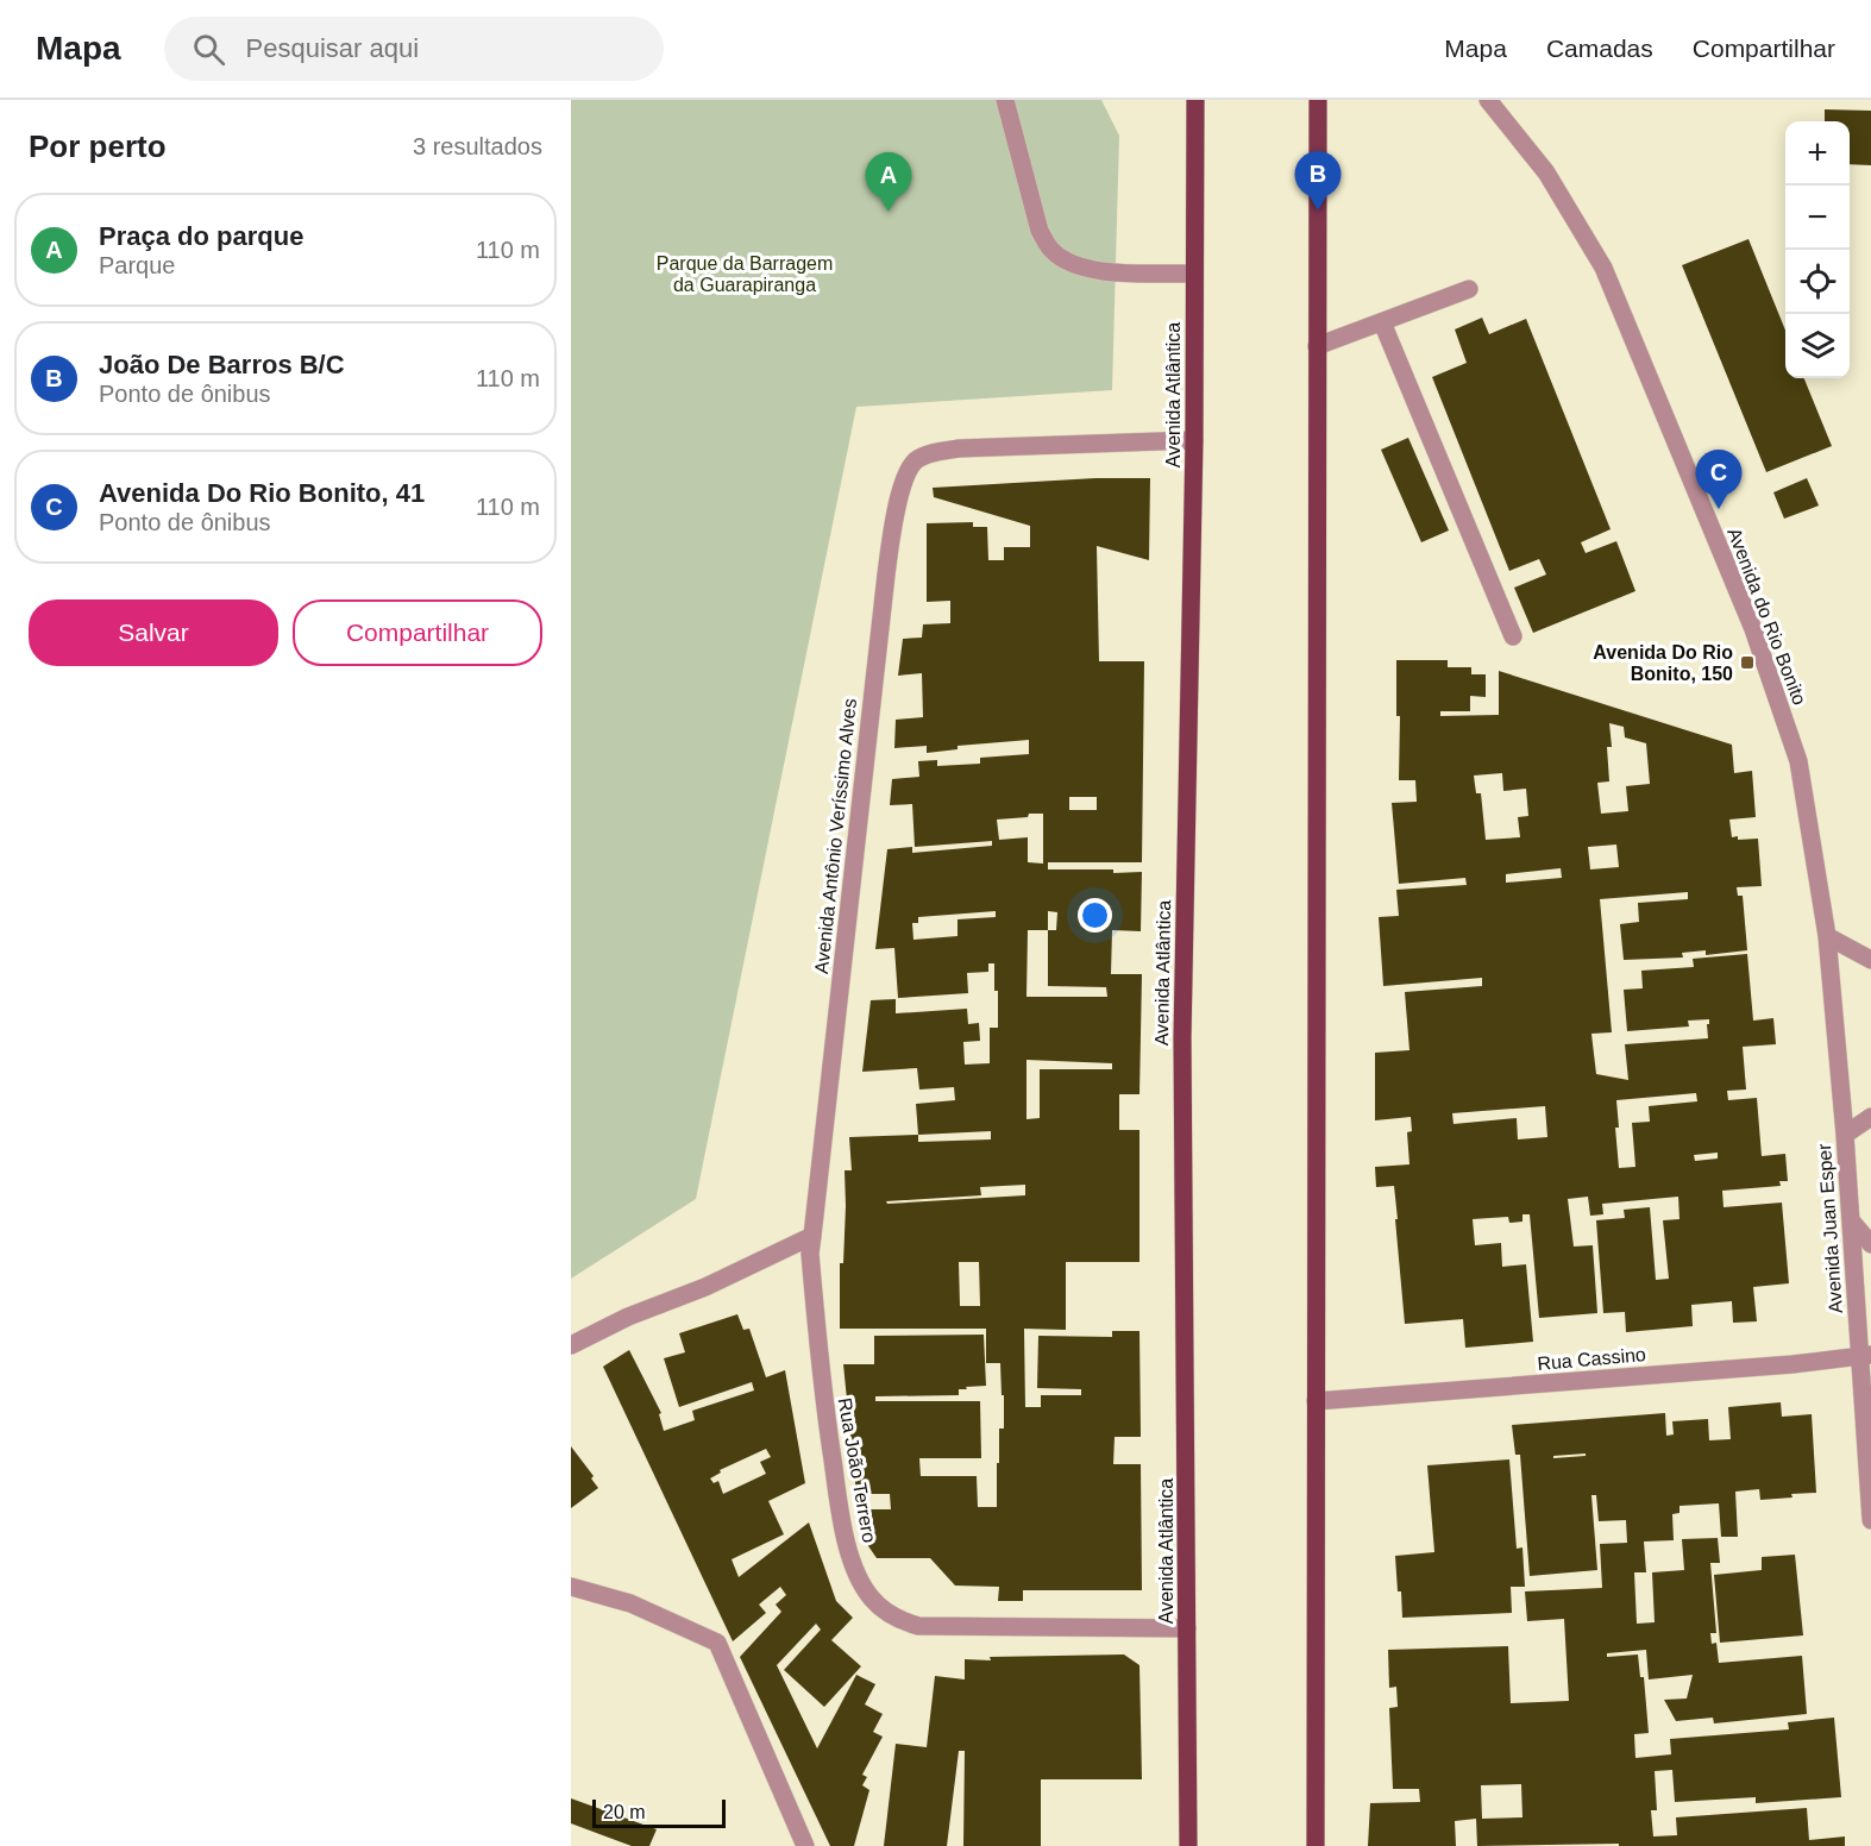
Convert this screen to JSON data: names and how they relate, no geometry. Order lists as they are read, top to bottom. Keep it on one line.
{"streets":{"main road":["Avenida Atlântica"],"street":["Avenida do Rio Bonito","Avenida Antônio Veríssimo Alves","Avenida Juan Esper","Rua Cassino","Rua João Terrero"]},"crossings":[["Avenida Atlântica","Avenida Antônio Veríssimo Alves"],["Avenida Atlântica","Rua João Terrero"],["Avenida do Rio Bonito","Avenida Juan Esper"],["Avenida Antônio Veríssimo Alves","Rua João Terrero"],["Avenida Juan Esper","Rua Cassino"]],"parks":["Parque da Barragem da Guarapiranga"],"places":{"transit":["Avenida Do Rio Bonito, 150"]},"scale_bar":"20 m","page":{"header":"Mapa","search":"Pesquisar aqui","nav":["Mapa","Camadas","Compartilhar"],"heading":["Por perto","3 resultados"],"map_buttons":["+","−"],"pins":["B","A","C"],"list":[{"mark":"A","name":"Praça do parque","note":"Parque","value":"110 m"},{"mark":"B","name":"João De Barros B/C","note":"Ponto de ônibus","value":"110 m"},{"mark":"C","name":"Avenida Do Rio Bonito, 41","note":"Ponto de ônibus","value":"110 m"}],"buttons":["Salvar","Compartilhar"],"scale":"20 m"}}
